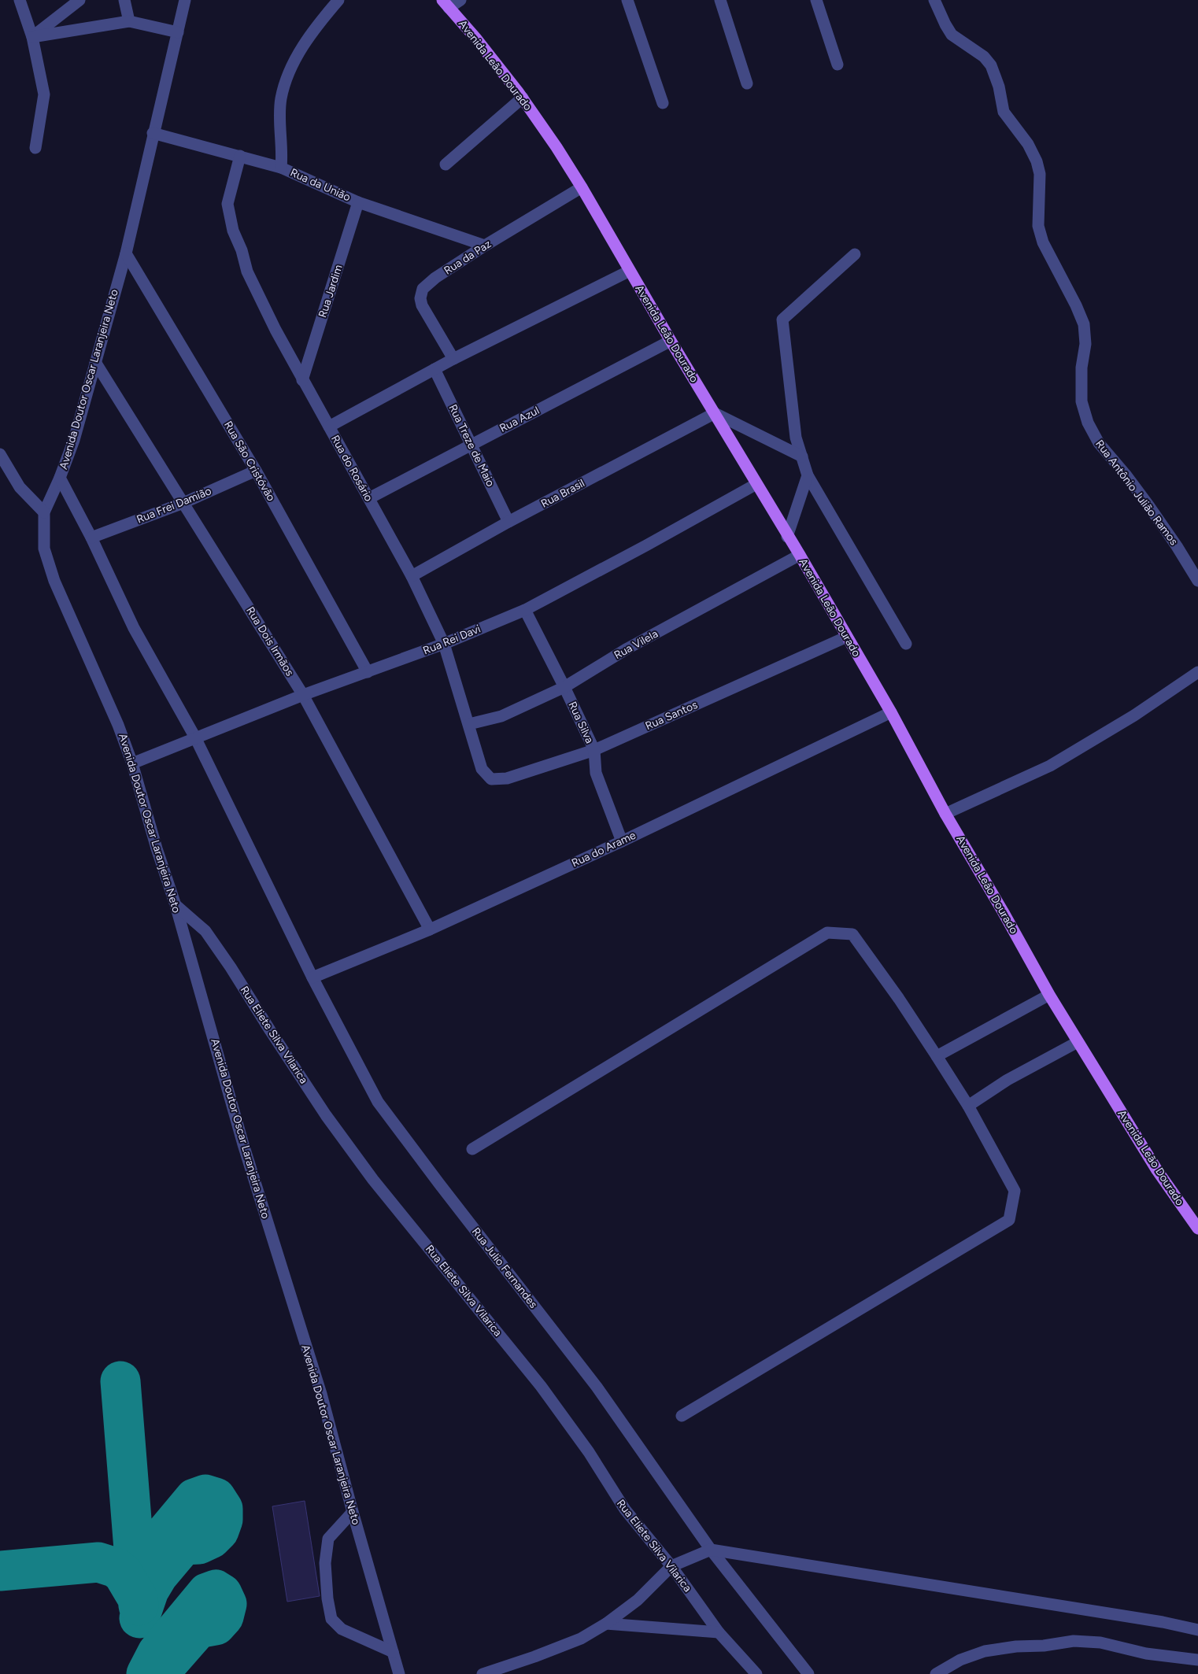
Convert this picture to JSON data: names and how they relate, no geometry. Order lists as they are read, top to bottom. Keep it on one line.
{"streets":{"main road":["Avenida Leão Dourado"],"street":["Rua da União","Rua da Paz","Rua Jardim","Avenida Doutor Oscar Laranjeira Neto","Rua Azul","Rua Treze de Maio","Rua São Cristóvão","Rua do Rosário","Rua Antônio Julião Ramos","Rua Brasil","Rua Frei Damião","Rua Rei Davi","Rua Dois Irmãos","Rua Vilela","Rua Santos","Rua Silva","Rua do Arame","Rua Eliete Silva Vilarica","Rua Julio Fernandes"]},"crossings":[["Avenida Leão Dourado","Rua da Paz"],["Avenida Leão Dourado","Rua Azul"],["Avenida Leão Dourado","Rua Brasil"],["Avenida Leão Dourado","Rua Rei Davi"],["Avenida Leão Dourado","Rua Vilela"],["Avenida Leão Dourado","Rua Santos"],["Avenida Leão Dourado","Rua do Arame"],["Rua da União","Rua da Paz"],["Rua da União","Rua Jardim"],["Rua da União","Avenida Doutor Oscar Laranjeira Neto"],["Rua da União","Rua do Rosário"],["Rua Jardim","Rua do Rosário"],["Avenida Doutor Oscar Laranjeira Neto","Rua São Cristóvão"],["Avenida Doutor Oscar Laranjeira Neto","Rua Rei Davi"],["Avenida Doutor Oscar Laranjeira Neto","Rua Dois Irmãos"],["Avenida Doutor Oscar Laranjeira Neto","Rua Eliete Silva Vilarica"],["Avenida Doutor Oscar Laranjeira Neto","Rua Julio Fernandes"],["Rua Azul","Rua Treze de Maio"],["Rua Azul","Rua do Rosário"],["Rua Treze de Maio","Rua Brasil"],["Rua São Cristóvão","Rua Frei Damião"],["Rua São Cristóvão","Rua Rei Davi"],["Rua do Rosário","Rua Brasil"],["Rua do Rosário","Rua Rei Davi"],["Rua do Rosário","Rua Vilela"],["Rua do Rosário","Rua Santos"],["Rua Frei Damião","Rua Dois Irmãos"],["Rua Frei Damião","Rua Julio Fernandes"],["Rua Rei Davi","Rua Dois Irmãos"],["Rua Rei Davi","Rua Silva"],["Rua Rei Davi","Rua Julio Fernandes"],["Rua Dois Irmãos","Rua do Arame"],["Rua Vilela","Rua Silva"],["Rua Santos","Rua Silva"],["Rua Silva","Rua do Arame"],["Rua do Arame","Rua Julio Fernandes"]]}
